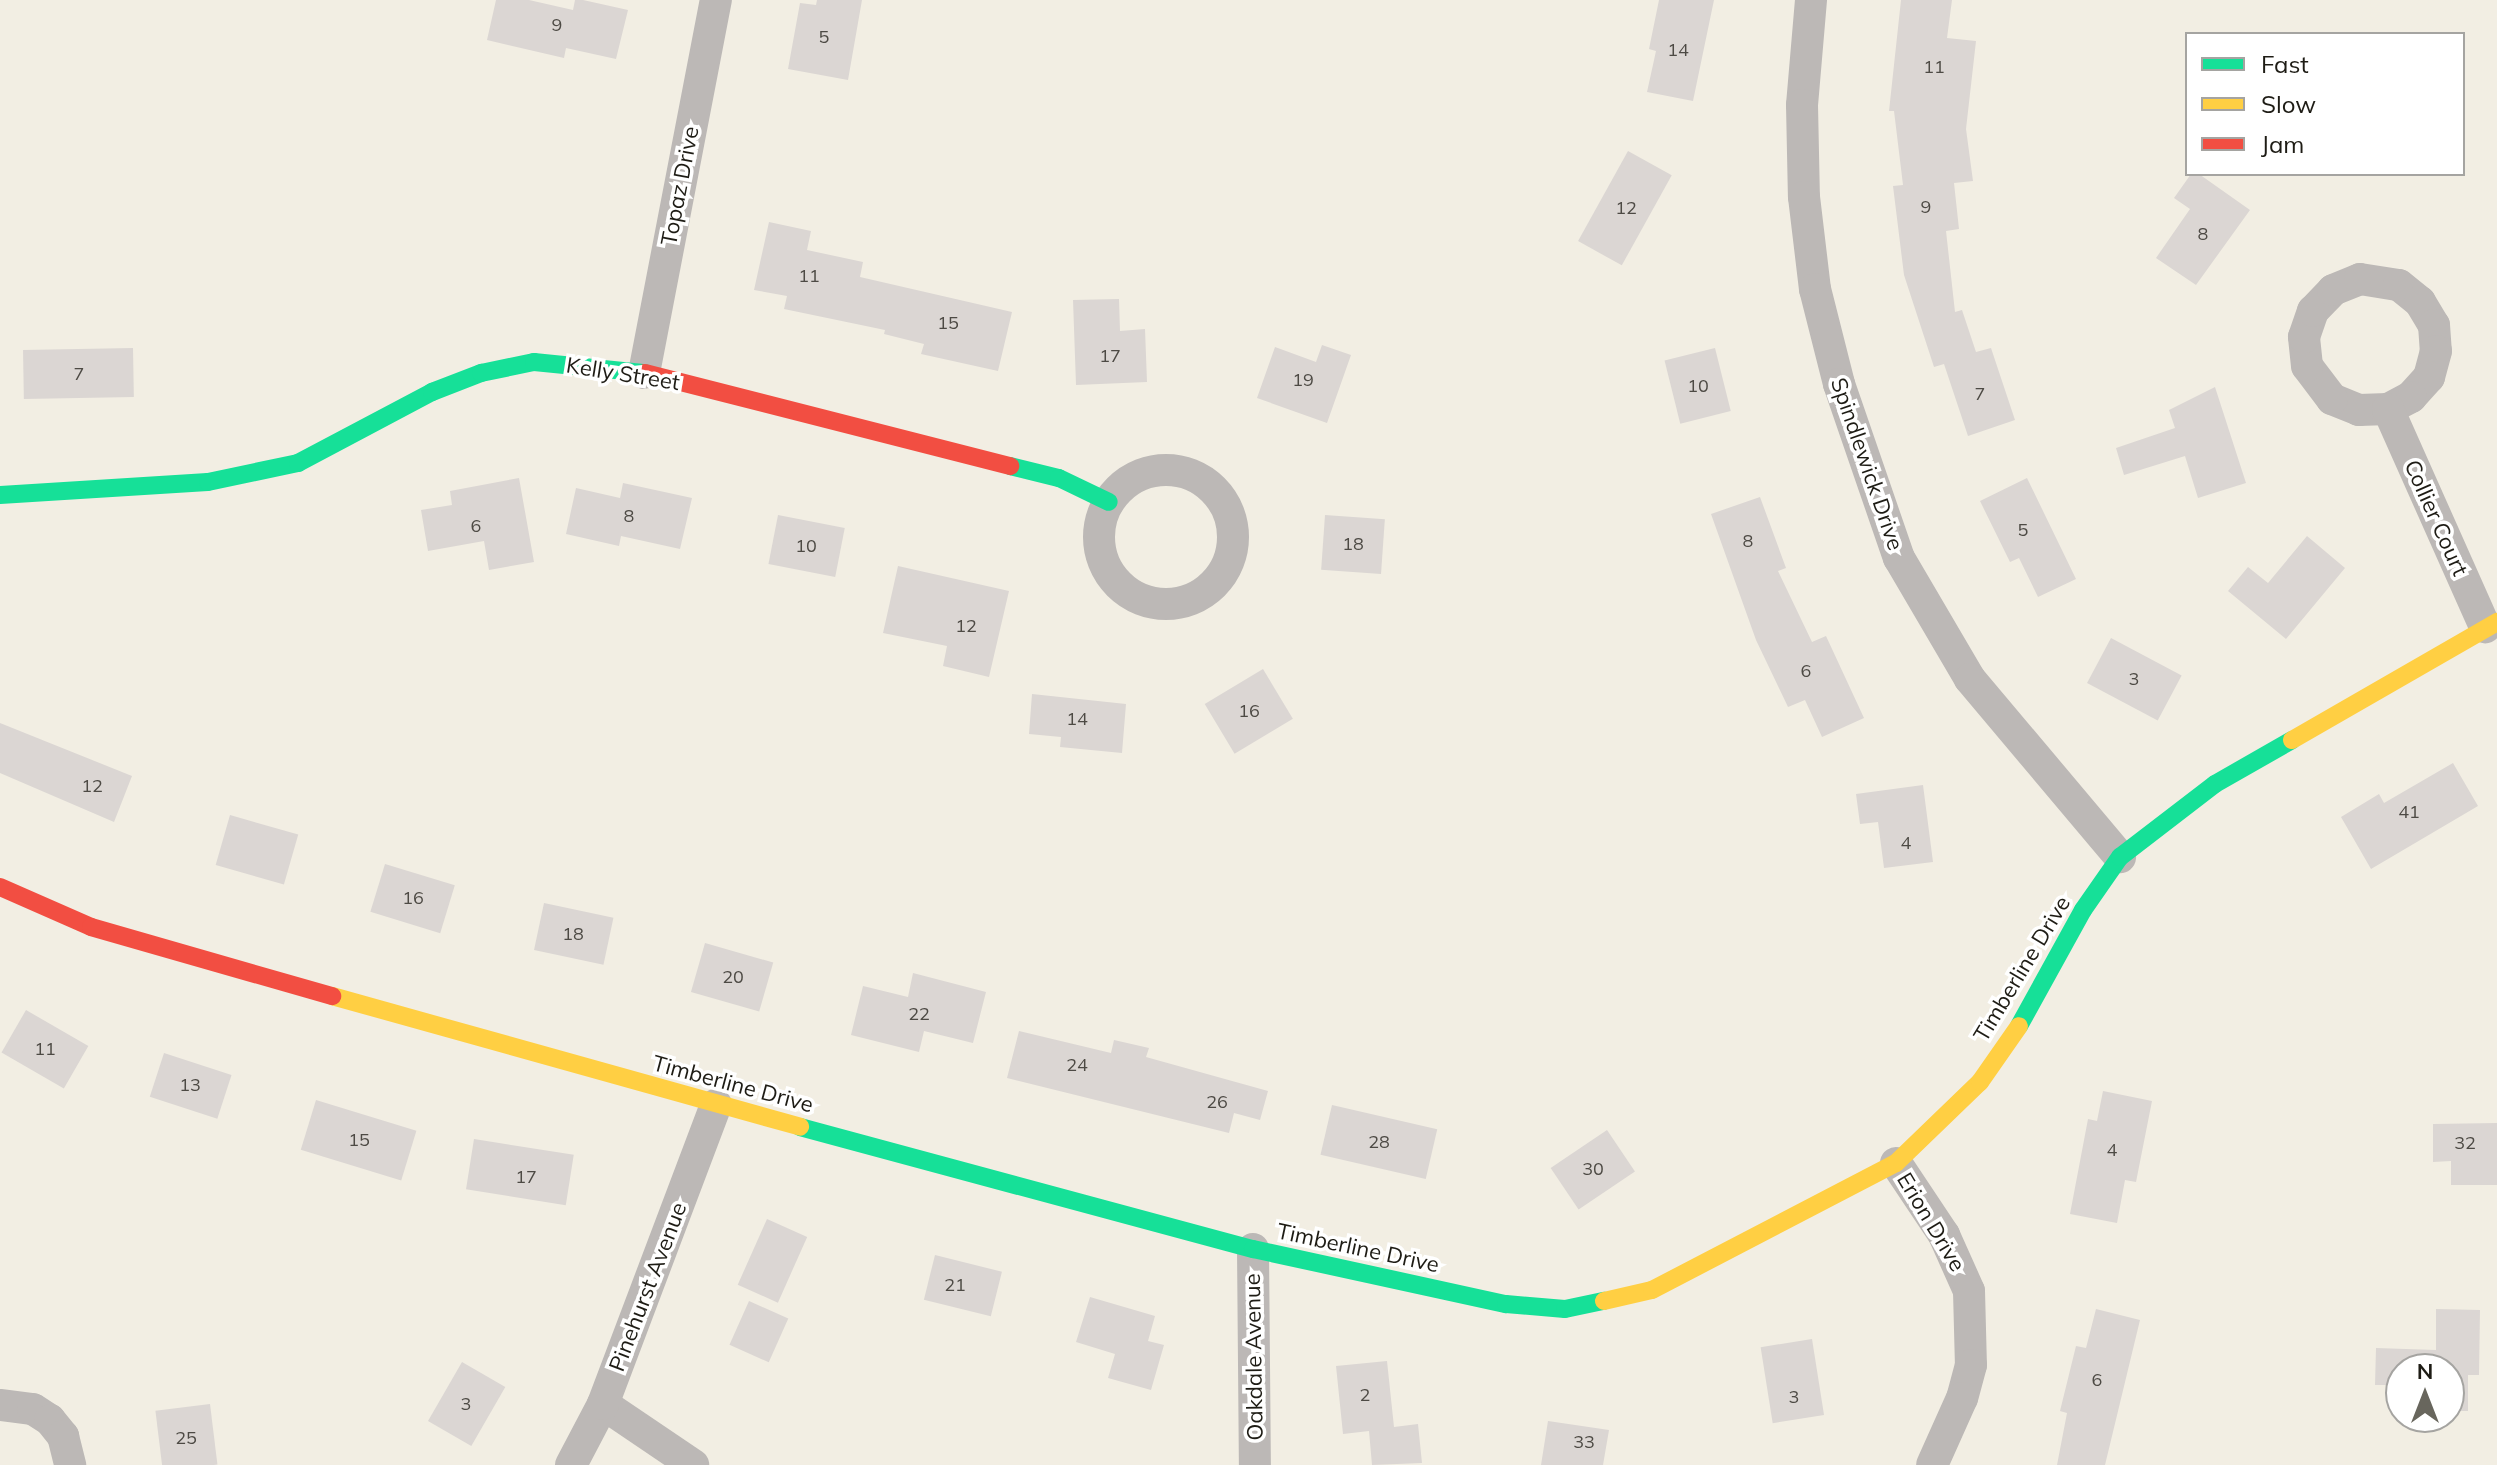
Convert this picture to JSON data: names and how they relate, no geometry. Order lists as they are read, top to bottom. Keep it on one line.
{"streets":{"street":["Topaz Drive","Kelly Street","Spindlewick Drive","Collier Court","Timberline Drive","Erion Drive","Pinehurst Avenue","Oakdale Avenue"]},"crossings":[["Topaz Drive","Kelly Street"],["Spindlewick Drive","Timberline Drive"],["Collier Court","Timberline Drive"],["Timberline Drive","Erion Drive"],["Timberline Drive","Pinehurst Avenue"],["Timberline Drive","Oakdale Avenue"]],"house_numbers":["9","5","14","11","9","12","8","11","15","17","7","19","10","7","8","6","5","8","18","10","12","6","3","16","14","12","41","4","16","18","20","22","11","24","13","26","15","28","32","4","30","17","21","6","2","3","3","25","33"],"legend":["Fast","Slow","Jam"],"north":"top"}
